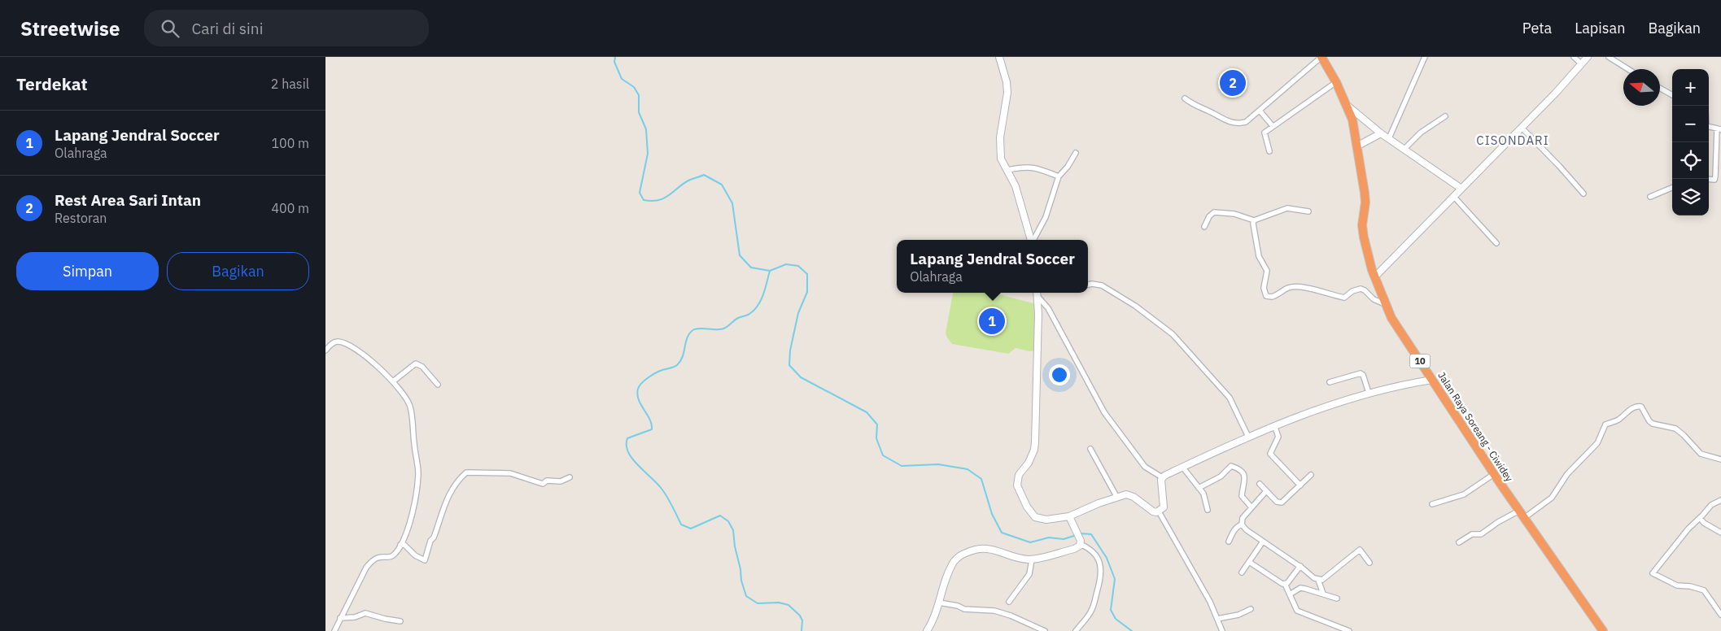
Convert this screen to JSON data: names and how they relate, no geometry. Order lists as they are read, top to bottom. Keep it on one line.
{"streets":{"highway":["10","Jalan Raya Soreang - Ciwidey"]},"districts":["CISONDARI"],"north":"left","page":{"header":"Streetwise","search":"Cari di sini","nav":["Peta","Lapisan","Bagikan"],"heading":["Terdekat","2 hasil"],"pins":["2","1"],"map_buttons":["+","−"],"list":[{"mark":"1","name":"Lapang Jendral Soccer","note":"Olahraga","value":"100 m"},{"mark":"2","name":"Rest Area Sari Intan","note":"Restoran","value":"400 m"}],"buttons":["Simpan","Bagikan"],"popup":["Lapang Jendral Soccer","Olahraga"]}}
